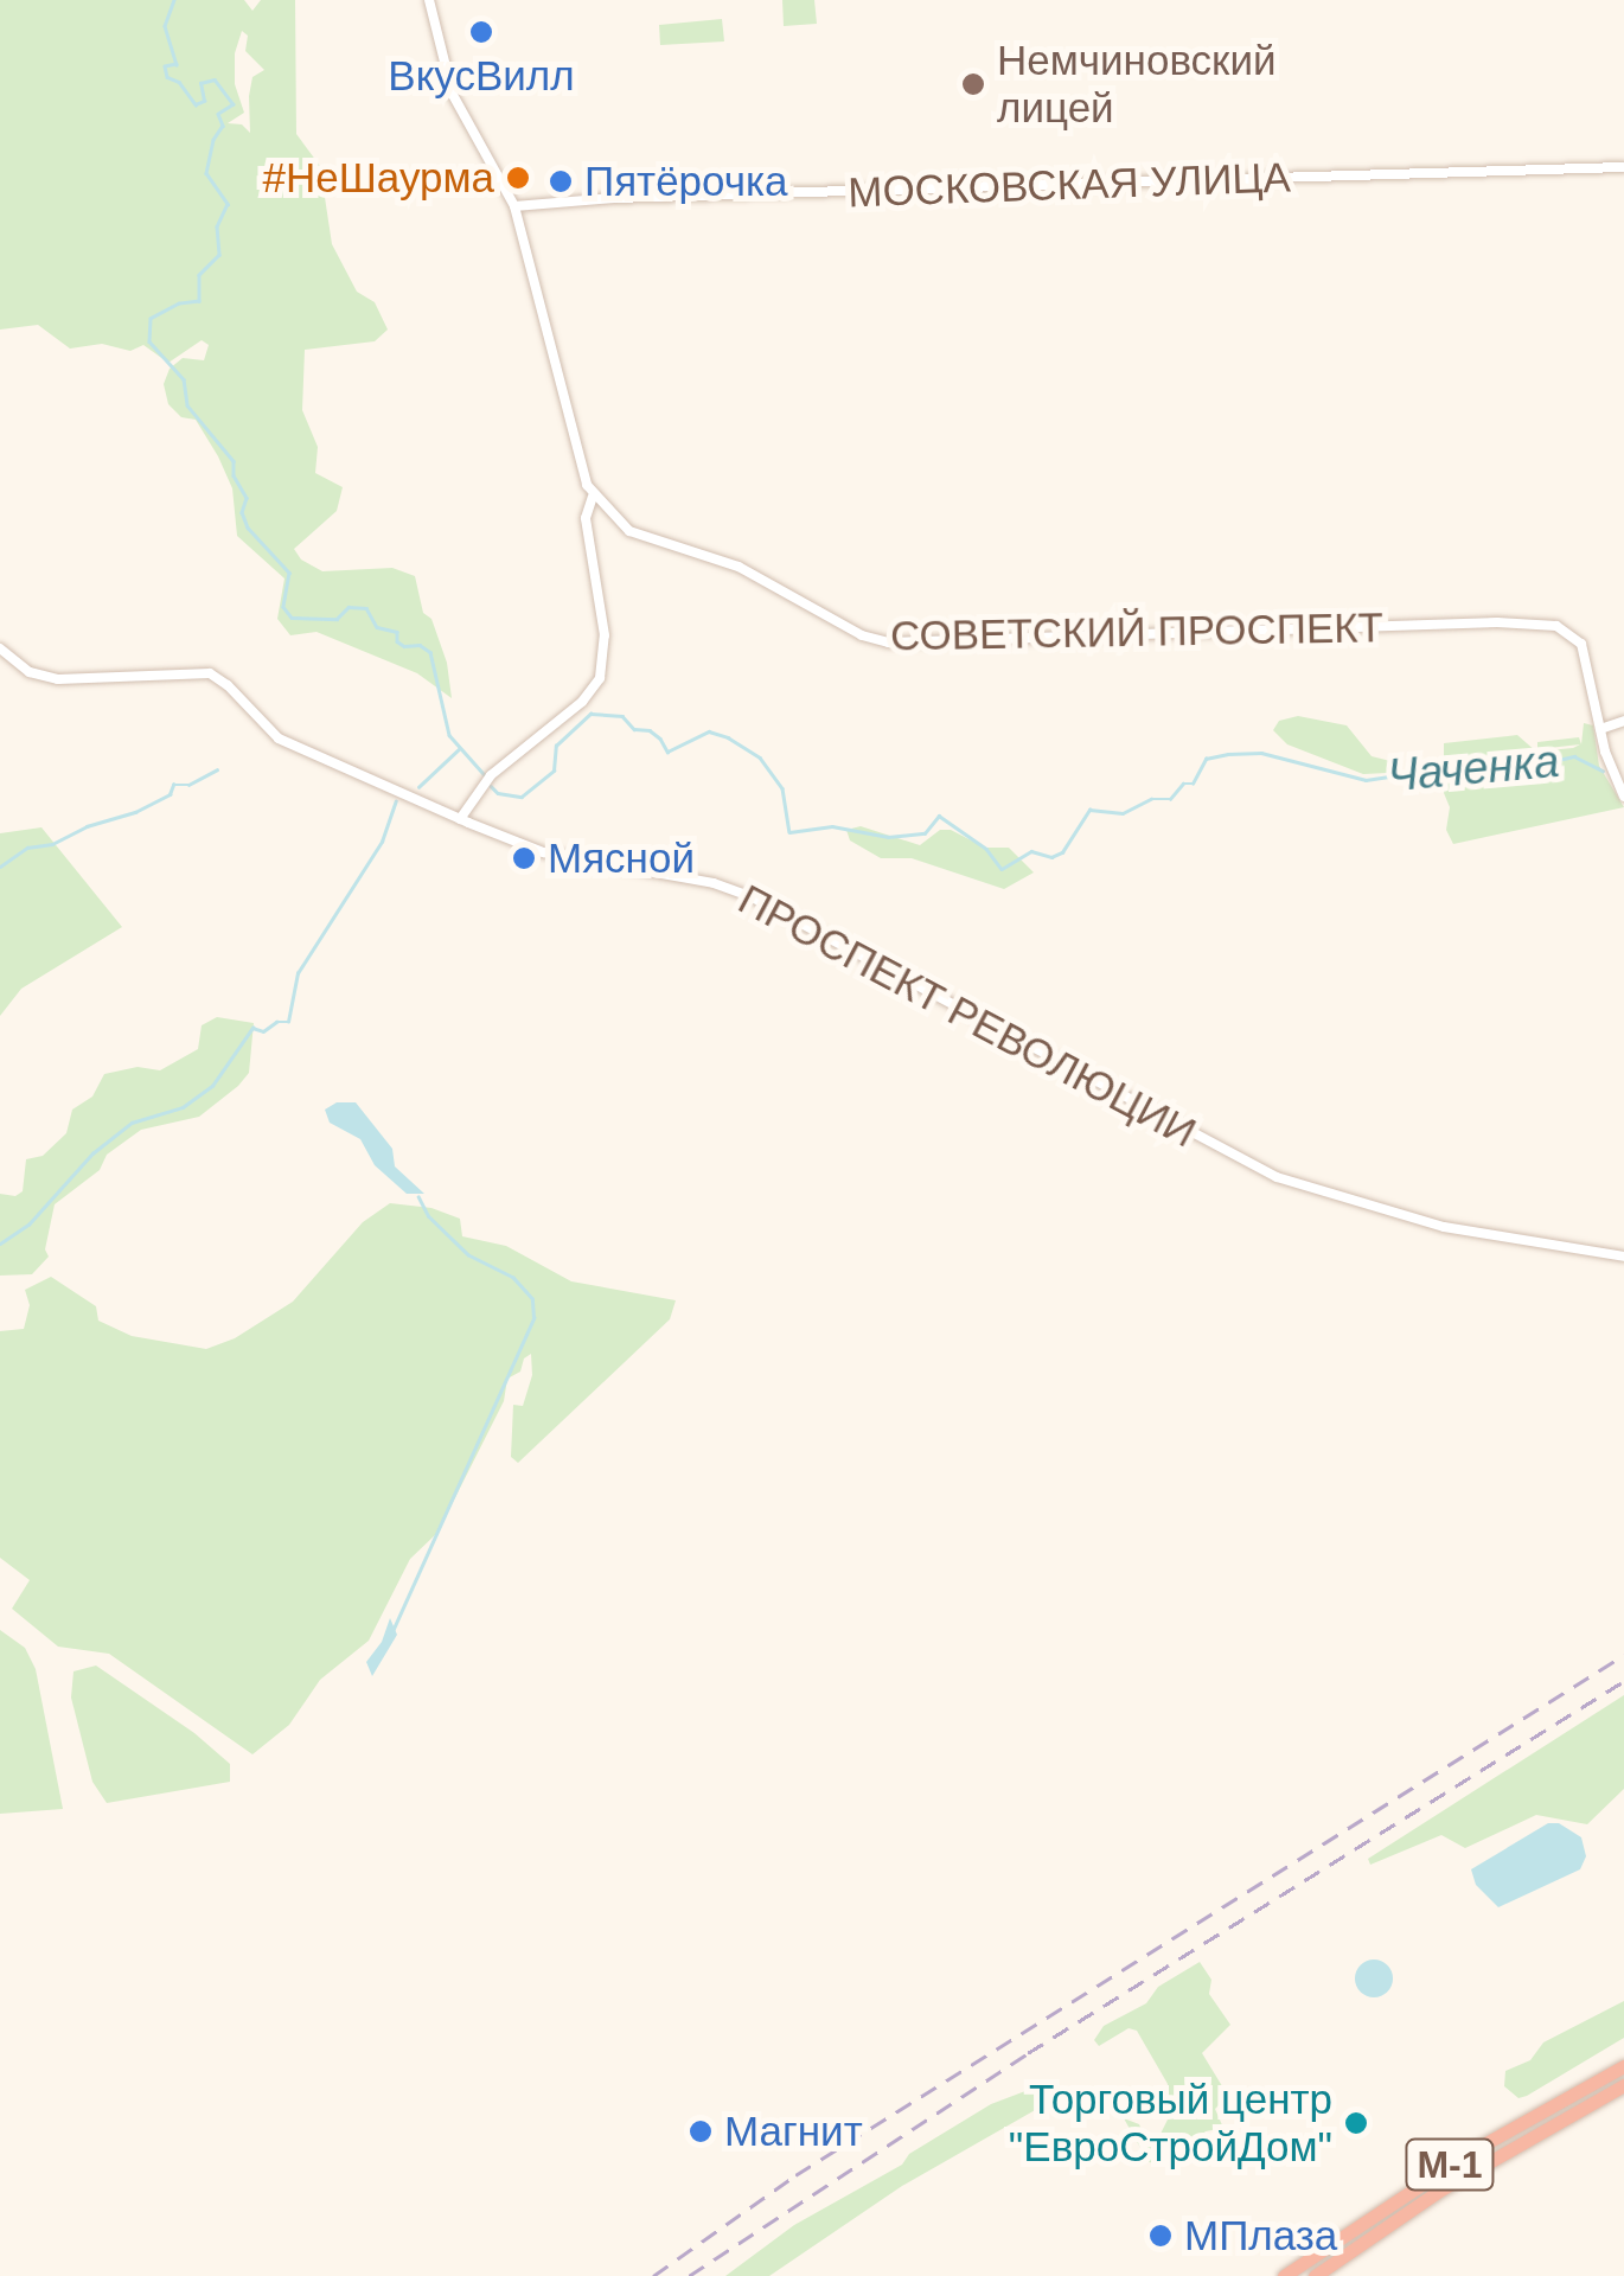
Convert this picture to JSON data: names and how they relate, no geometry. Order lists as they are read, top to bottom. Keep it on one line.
{"streets":{"highway":["М-1"],"street":["МОСКОВСКАЯ УЛИЦА","СОВЕТСКИЙ ПРОСПЕКТ","ПРОСПЕКТ РЕВОЛЮЦИИ"]},"water":["Чаченка"],"places":["ВкусВилл","Немчиновский лицей","#НеШаурма","Пятёрочка","Мясной","Торговый центр \"ЕвроСтройДом\"","Магнит","МПлаза"]}
